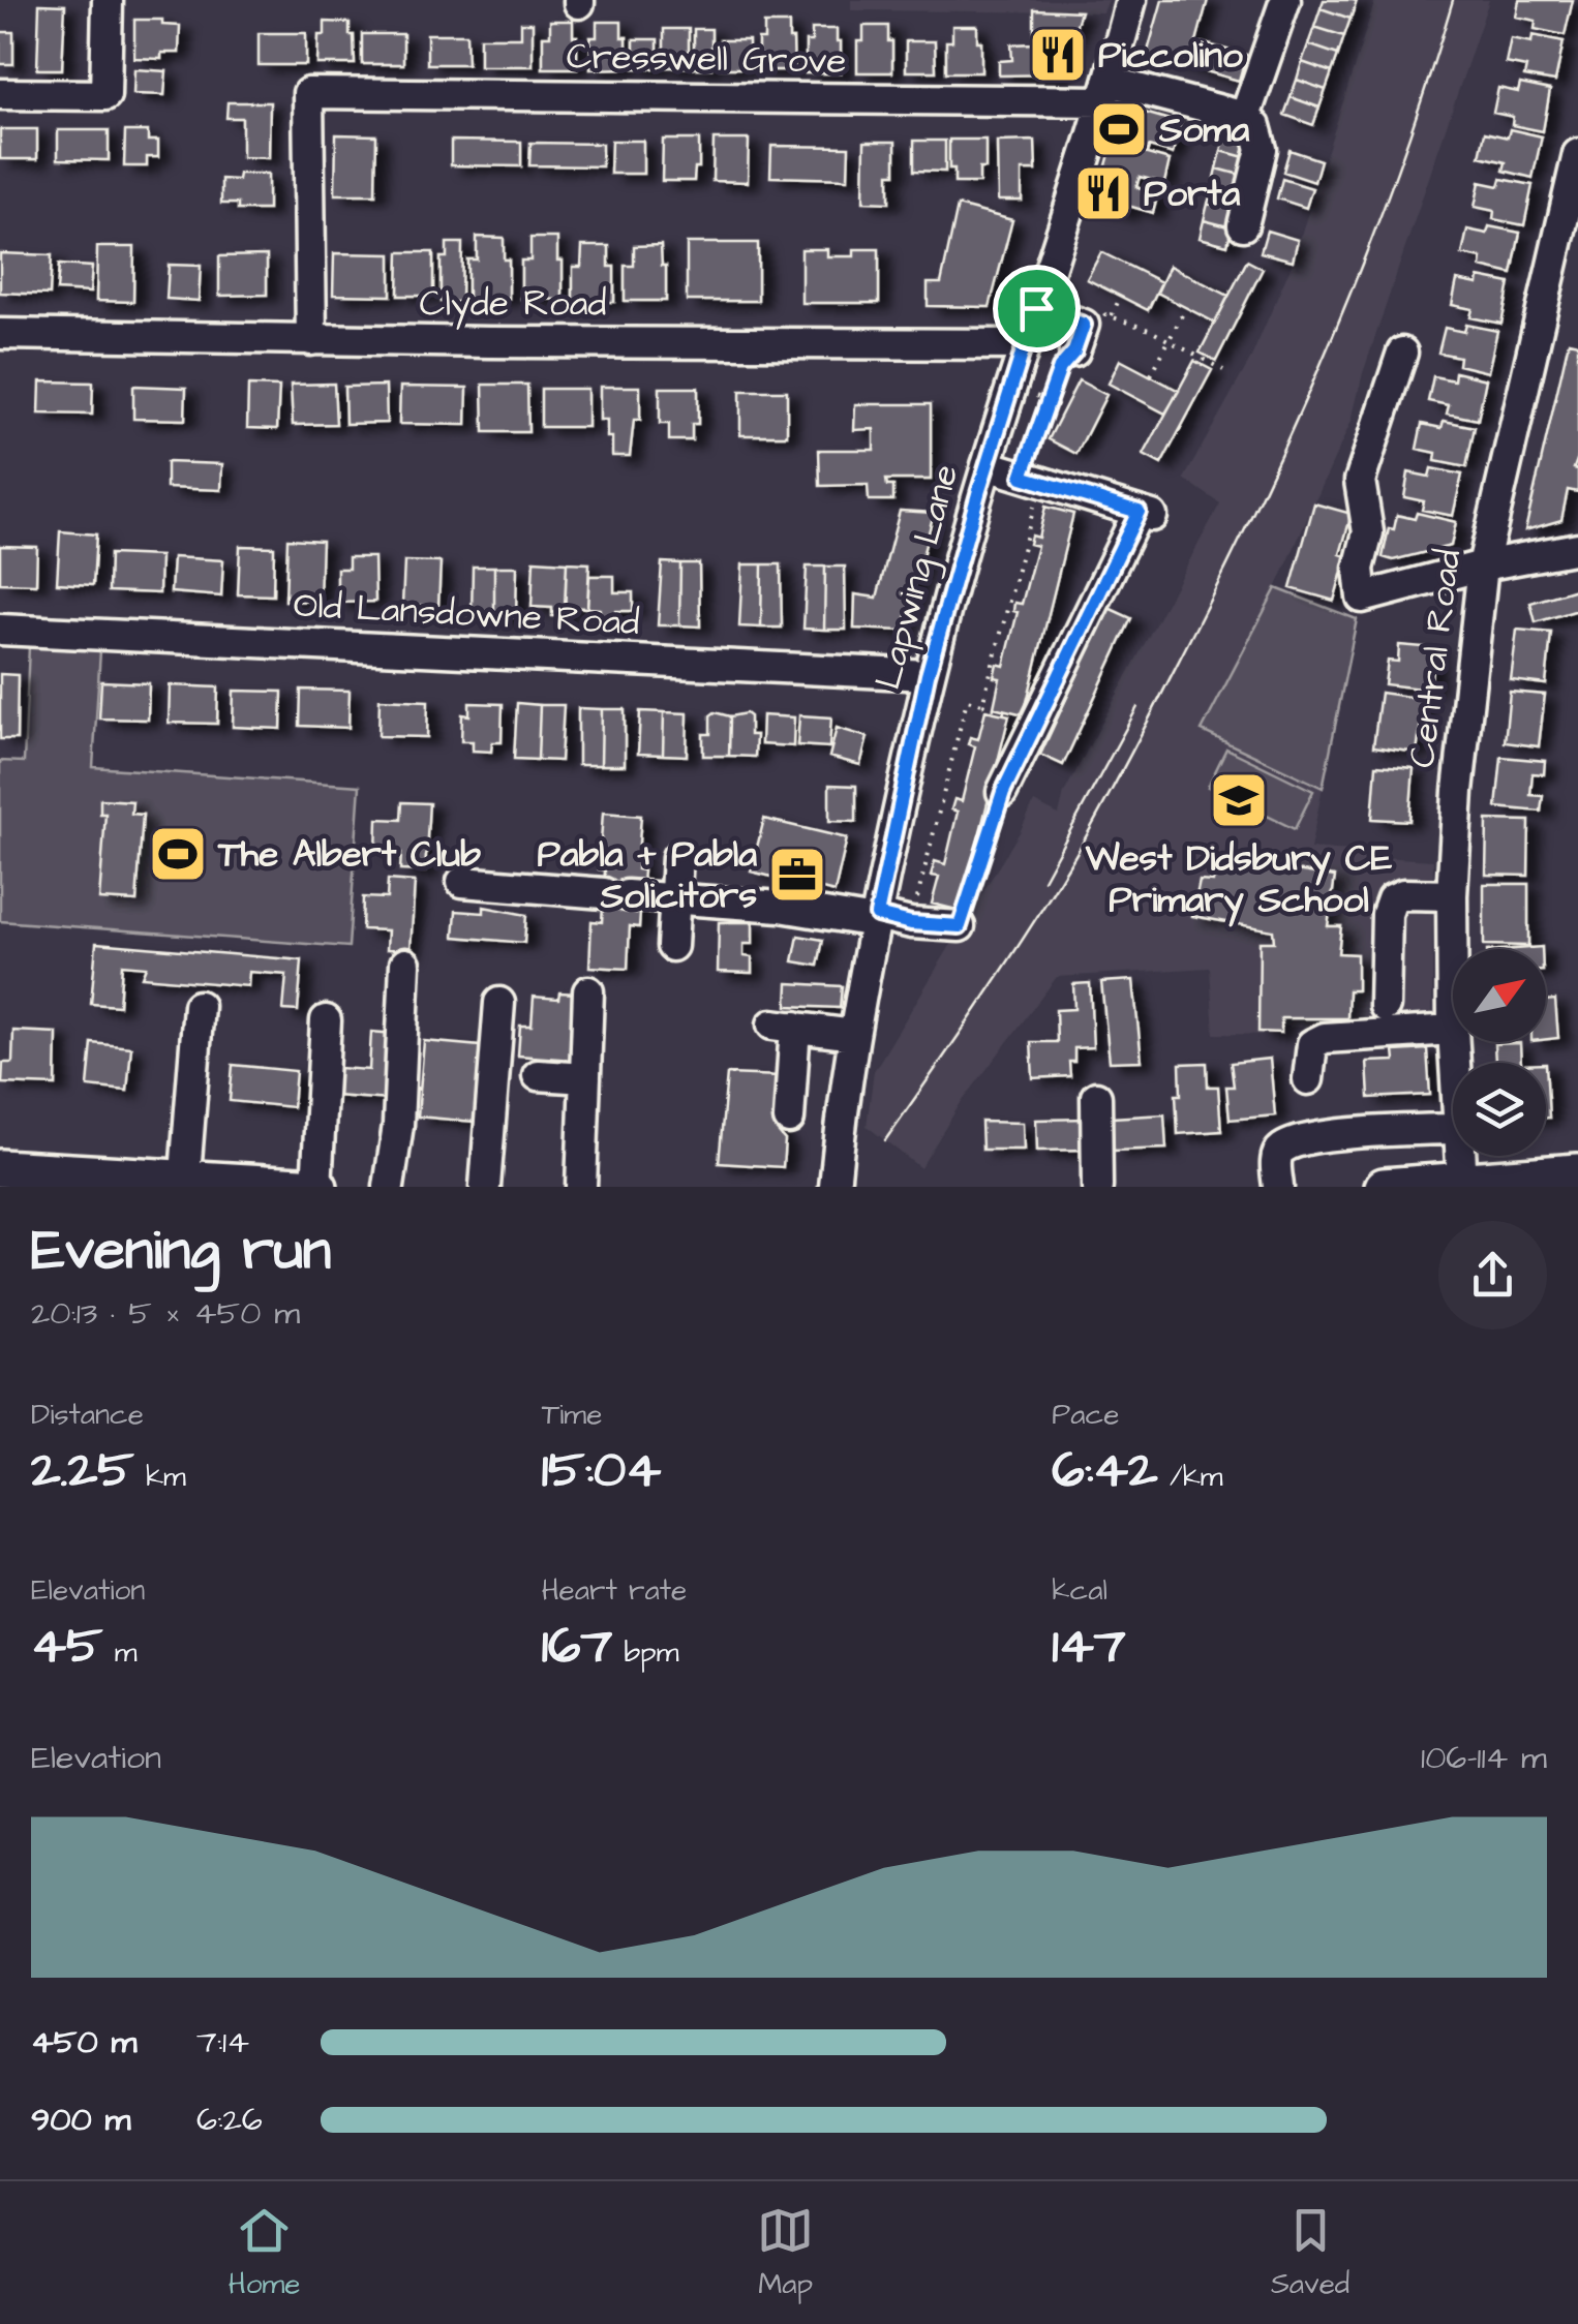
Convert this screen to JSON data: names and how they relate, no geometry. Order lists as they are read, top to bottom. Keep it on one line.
{"streets":{"street":["Cresswell Grove","Clyde Road","Lapwing Lane","Old Lansdowne Road","Central Road"]},"crossings":[["Cresswell Grove","Clyde Road"],["Cresswell Grove","Lapwing Lane"],["Clyde Road","Lapwing Lane"],["Lapwing Lane","Old Lansdowne Road"]],"places":{"restaurant":["Piccolino","Porta"],"sports":["Soma","The Albert Club"],"school or university":["West Didsbury CE Primary School"],"office":["Pabla + Pabla Solicitors"]},"north":"top right","page":{"heading":["Evening run","20:13 · 5 × 450 m"],"stats":[["Distance","2.25 km"],["Time","15:04"],["Pace","6:42 /km"],["Elevation","45 m"],["Heart rate","167 bpm"],["kcal","147"]],"chart":["Elevation","106–114 m"],"list":[{"name":"450 m","note":"7:14"},{"name":"900 m","note":"6:26"}],"tabs":["Home","Map","Saved"]}}
